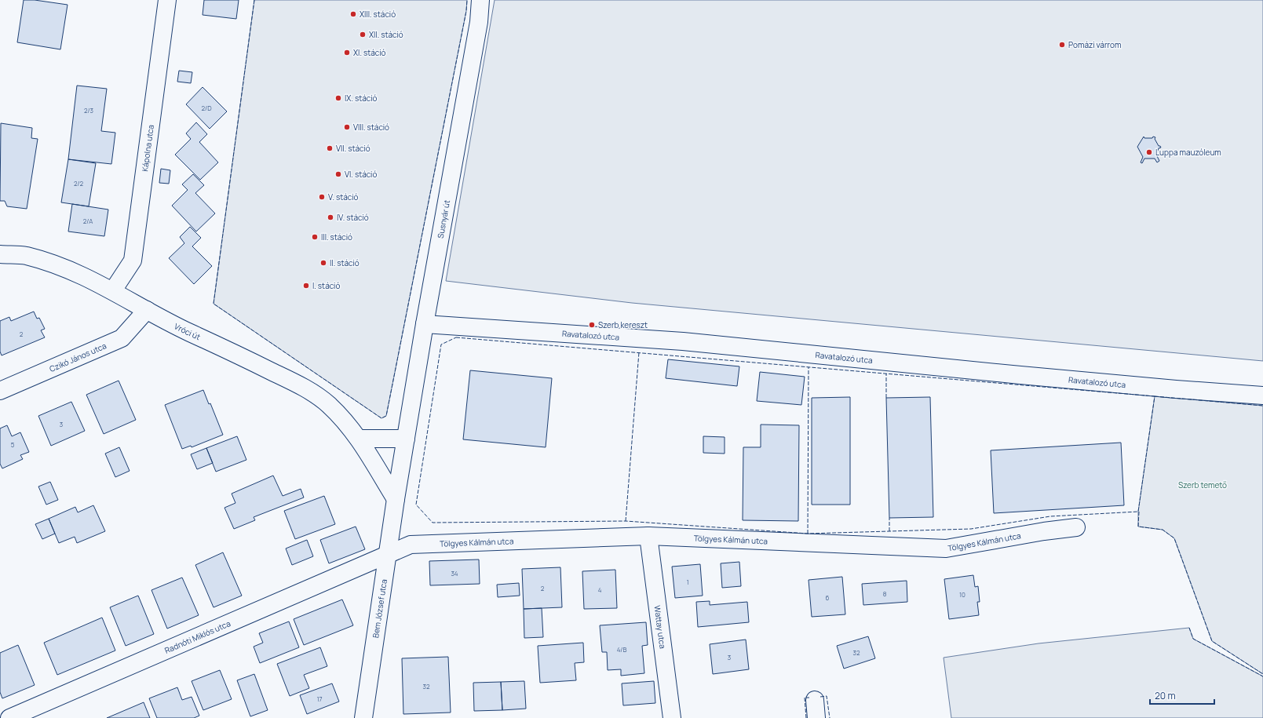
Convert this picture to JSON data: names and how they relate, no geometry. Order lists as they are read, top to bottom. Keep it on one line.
{"streets":{"street":["Kápolna utca","Susnyár út","Vróci út","Ravatalozó utca","Czikó János utca","Tölgyes Kálmán utca","Bem József utca","Wattay utca","Radnóti Miklós utca"]},"crossings":[["Kápolna utca","Vróci út"],["Susnyár út","Vróci út"],["Susnyár út","Ravatalozó utca"],["Susnyár út","Bem József utca"],["Vróci út","Czikó János utca"],["Vróci út","Bem József utca"],["Tölgyes Kálmán utca","Bem József utca"],["Tölgyes Kálmán utca","Wattay utca"],["Tölgyes Kálmán utca","Radnóti Miklós utca"],["Bem József utca","Radnóti Miklós utca"]],"parks":["Szerb temető"],"places":["XIII. stáció","XII. stáció","Pomázi várrom","XI. stáció","IX. stáció","VIII. stáció","VII. stáció","Luppa mauzóleum","VI. stáció","V. stáció","IV. stáció","III. stáció","II. stáció","I. stáció","Szerb kereszt"],"house_numbers":["2/D","2/3","2/2","2/A","2","3","5","34","1","2","4","8","10","6","4/B","32","3","32","17"],"scale_bar":"20 m"}
